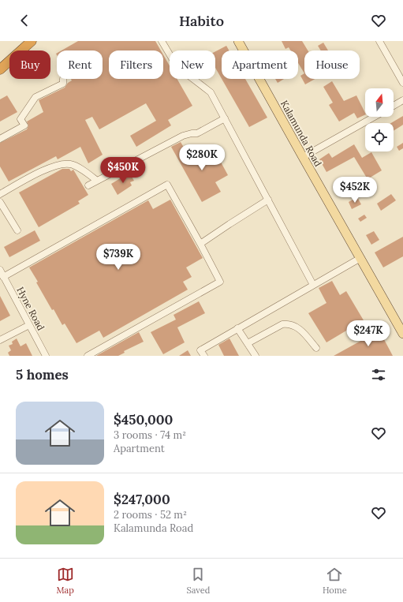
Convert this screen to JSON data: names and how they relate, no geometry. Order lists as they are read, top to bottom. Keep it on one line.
{"streets":{"main road":["Kalamunda Road"],"street":["Hyne Road"]},"north":"top","page":{"header":"Habito","chip":["Buy","Rent","Filters","New","Apartment","House"],"price":["$280K","$450K","$452K","$739K","$247K"],"heading":"5 homes","list":[{"name":"$450,000","note":"3 rooms · 74 m² · Apartment"},{"name":"$247,000","note":"2 rooms · 52 m² · Kalamunda Road"}],"tabs":["Map","Saved","Home"]}}
